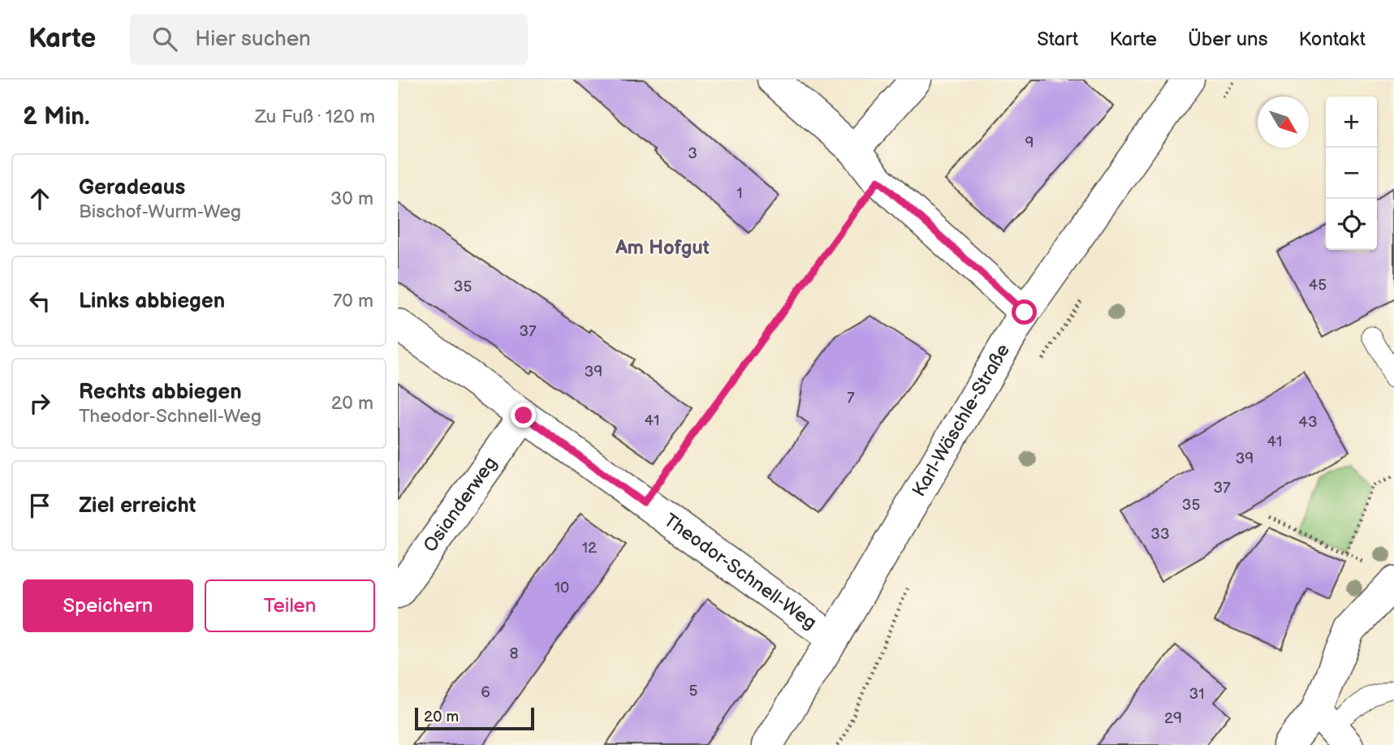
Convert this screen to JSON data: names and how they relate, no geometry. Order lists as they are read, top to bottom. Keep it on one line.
{"streets":{"street":["Karl-Wäschle-Straße","Osianderweg","Theodor-Schnell-Weg"]},"crossings":[["Karl-Wäschle-Straße","Theodor-Schnell-Weg"],["Osianderweg","Theodor-Schnell-Weg"]],"districts":["Am Hofgut"],"house_numbers":["9","3","1","45","35","37","39","7","41","43","41","39","37","35","33","12","10","8","5","6","31","29"],"scale_bar":"20 m","north":"bottom right","page":{"header":"Karte","search":"Hier suchen","nav":["Start","Karte","Über uns","Kontakt"],"heading":["2 Min.","Zu Fuß · 120 m"],"map_buttons":["+","−"],"list":[["Geradeaus","Bischof-Wurm-Weg","30 m"],["Links abbiegen","70 m"],["Rechts abbiegen","Theodor-Schnell-Weg","20 m"],"Ziel erreicht"],"buttons":["Speichern","Teilen"],"scale":"20 m"}}
